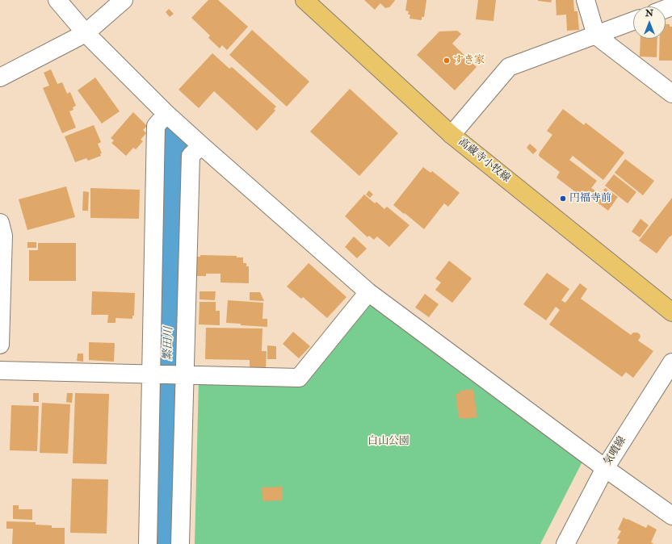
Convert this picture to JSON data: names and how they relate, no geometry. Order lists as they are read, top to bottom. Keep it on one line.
{"streets":{"main road":["高蔵寺小牧線"],"street":["気噴線"]},"water":["繁田川"],"parks":["白山公園"],"places":["すき家","円福寺前"],"north":"top"}
